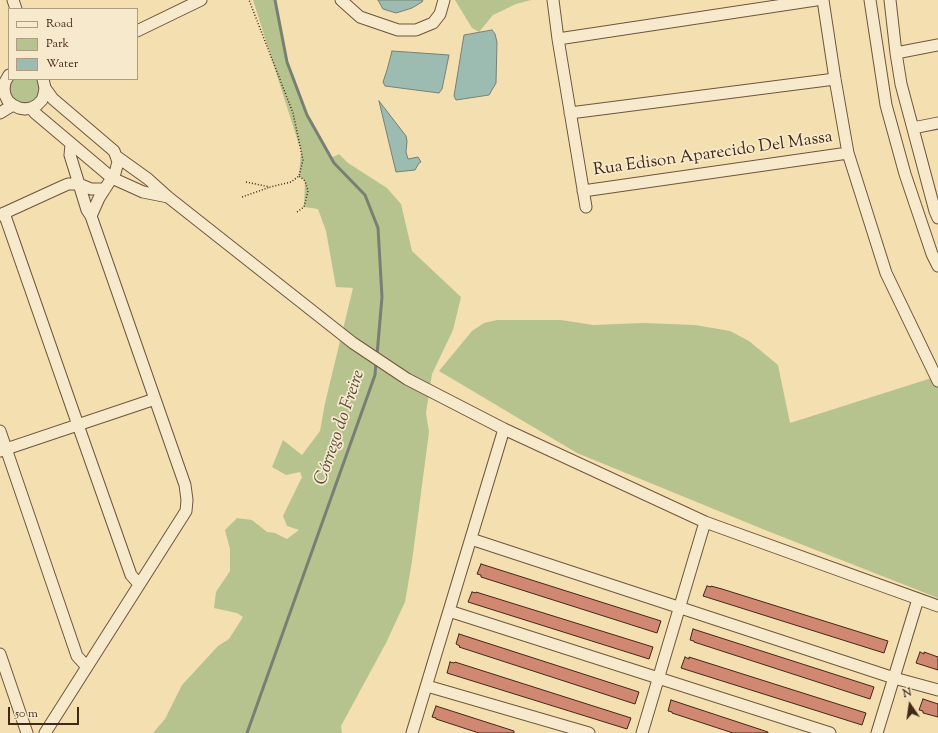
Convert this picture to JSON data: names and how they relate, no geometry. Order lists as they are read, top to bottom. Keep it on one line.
{"streets":{"street":["Rua Edison Aparecido Del Massa"]},"water":["Córrego do Freire"],"legend":["Road","Park","Water"],"scale_bar":"50 m","north":"top"}
